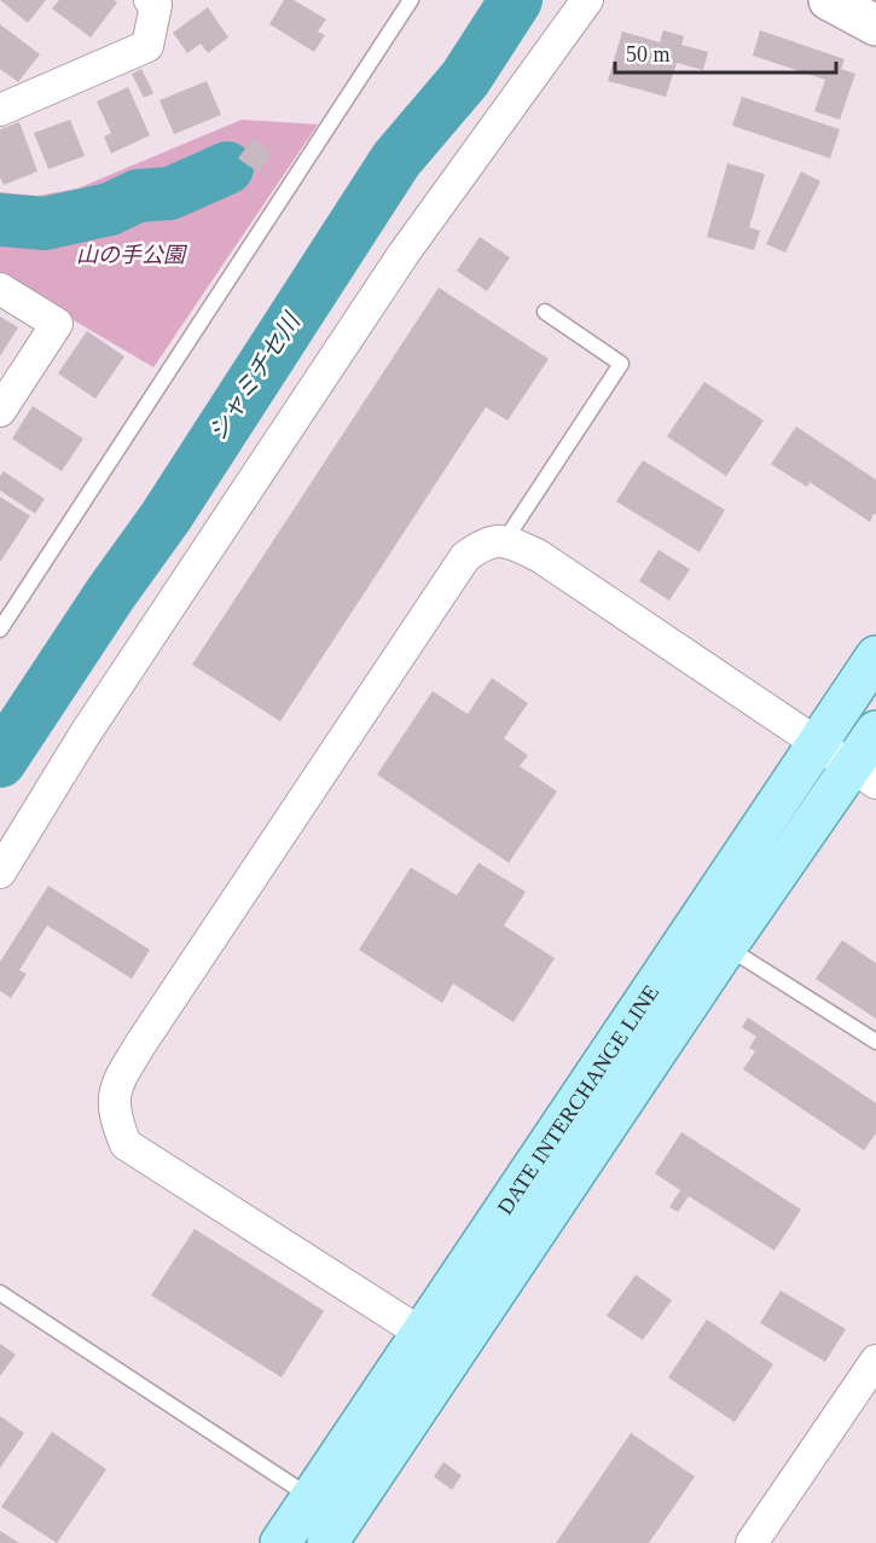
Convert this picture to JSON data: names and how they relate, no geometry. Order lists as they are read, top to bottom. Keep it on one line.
{"streets":{"main road":["DATE INTERCHANGE LINE"]},"water":["シャミチセ川"],"parks":["山の手公園"],"scale_bar":"50 m"}
